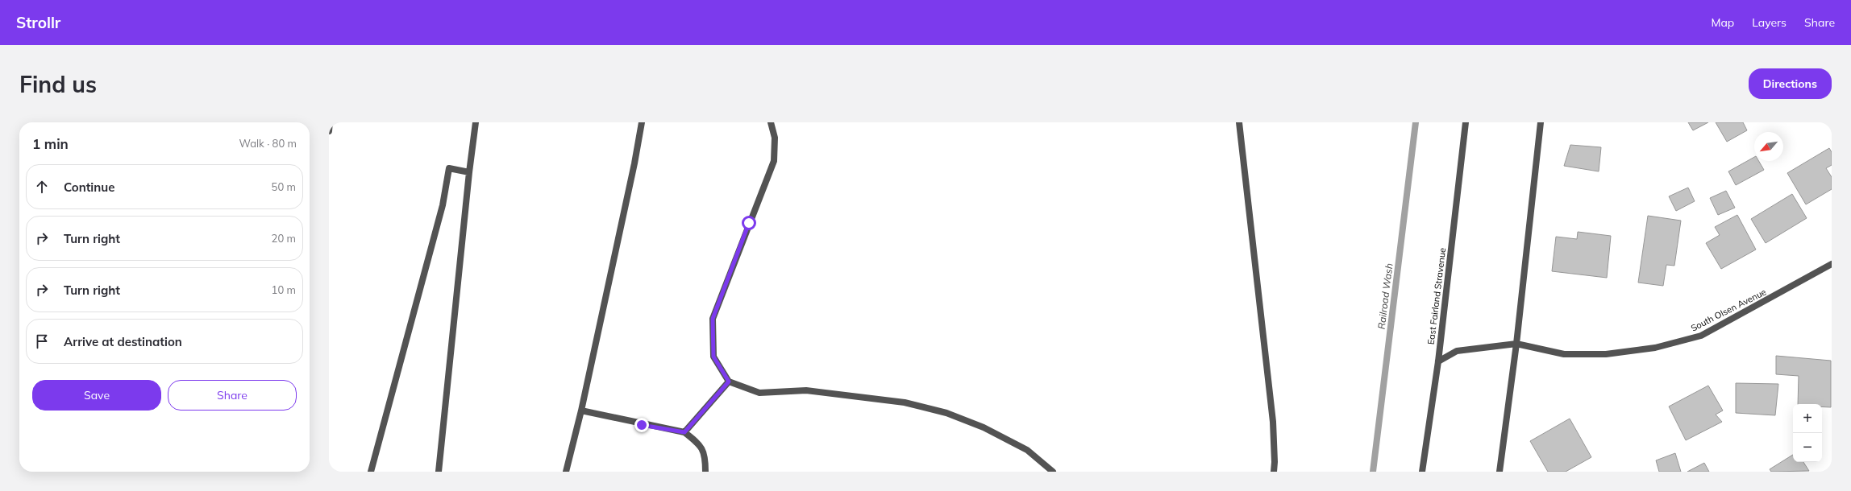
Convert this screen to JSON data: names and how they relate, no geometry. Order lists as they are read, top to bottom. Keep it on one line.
{"streets":{"street":["East Fairland Stravenue","South Olsen Avenue"]},"crossings":[["East Fairland Stravenue","South Olsen Avenue"]],"water":["Railroad Wash"],"north":"bottom left","page":{"header":"Strollr","nav":["Map","Layers","Share"],"buttons":["Directions",["Save","Share"]],"title":"Find us","heading":["1 min","Walk · 80 m"],"list":[["Continue","50 m"],["Turn right","20 m"],["Turn right","10 m"],"Arrive at destination"],"map_buttons":["+","−"]}}
